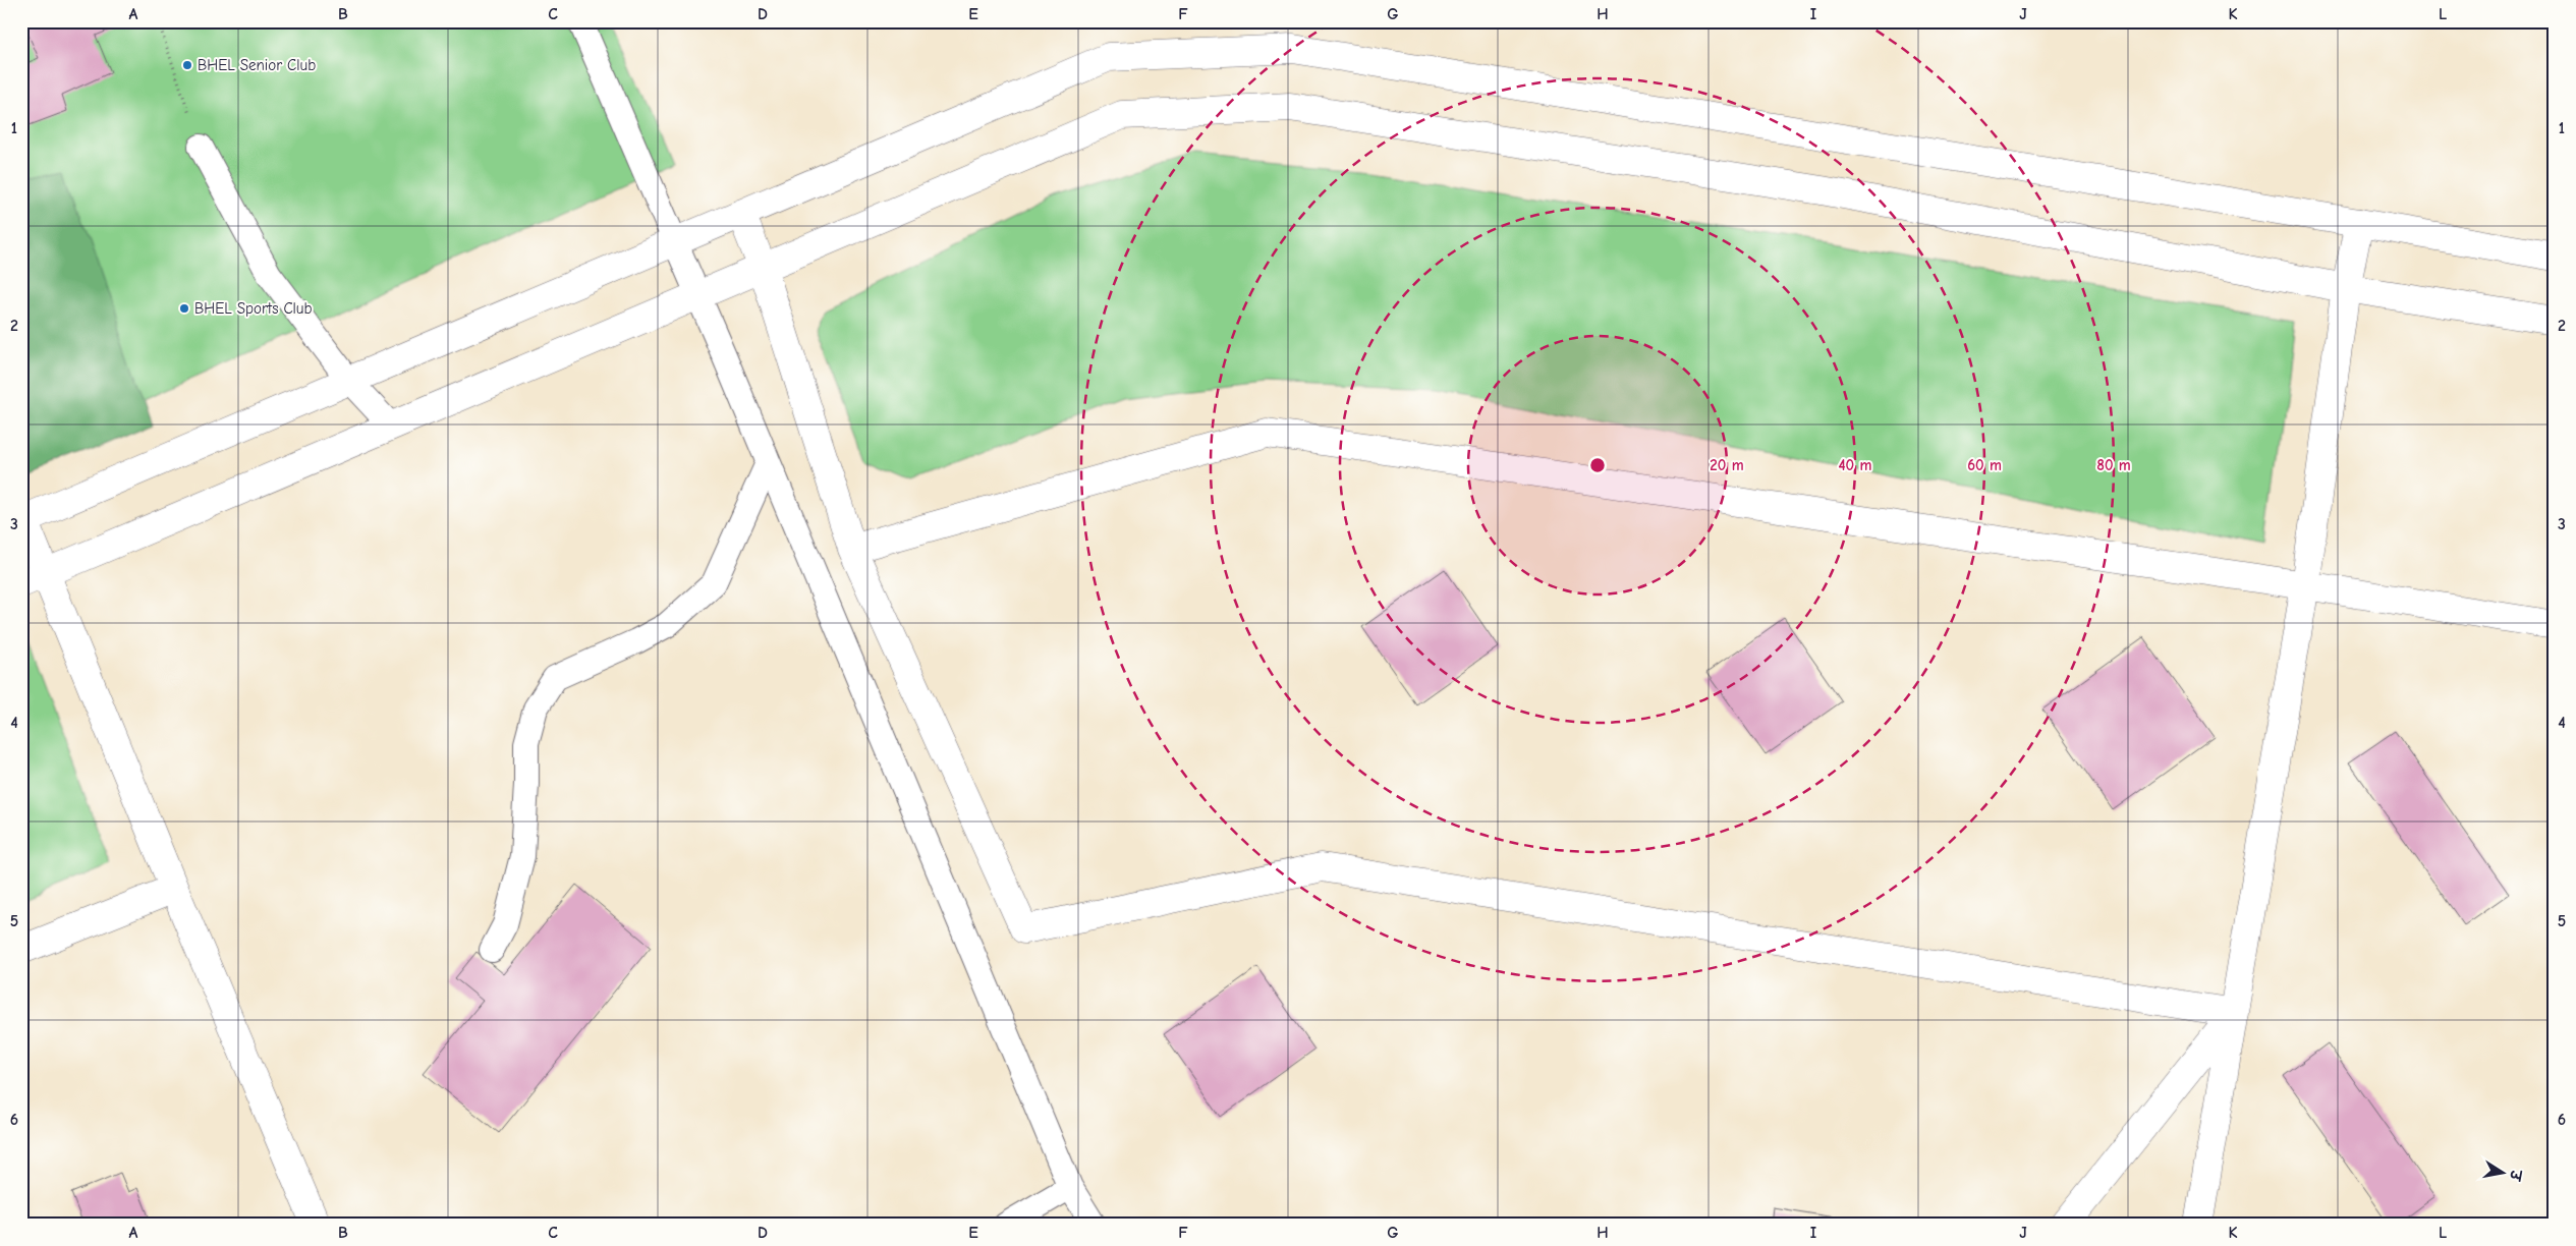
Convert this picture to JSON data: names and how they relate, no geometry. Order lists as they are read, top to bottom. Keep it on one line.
{"places":["BHEL Senior Club","BHEL Sports Club"],"north":"right","grid":{"columns":["A","B","C","D","E","F","G","H","I","J","K","L"],"rows":["1","2","3","4","5","6"]},"rings":["20 m","40 m","60 m","80 m"]}
